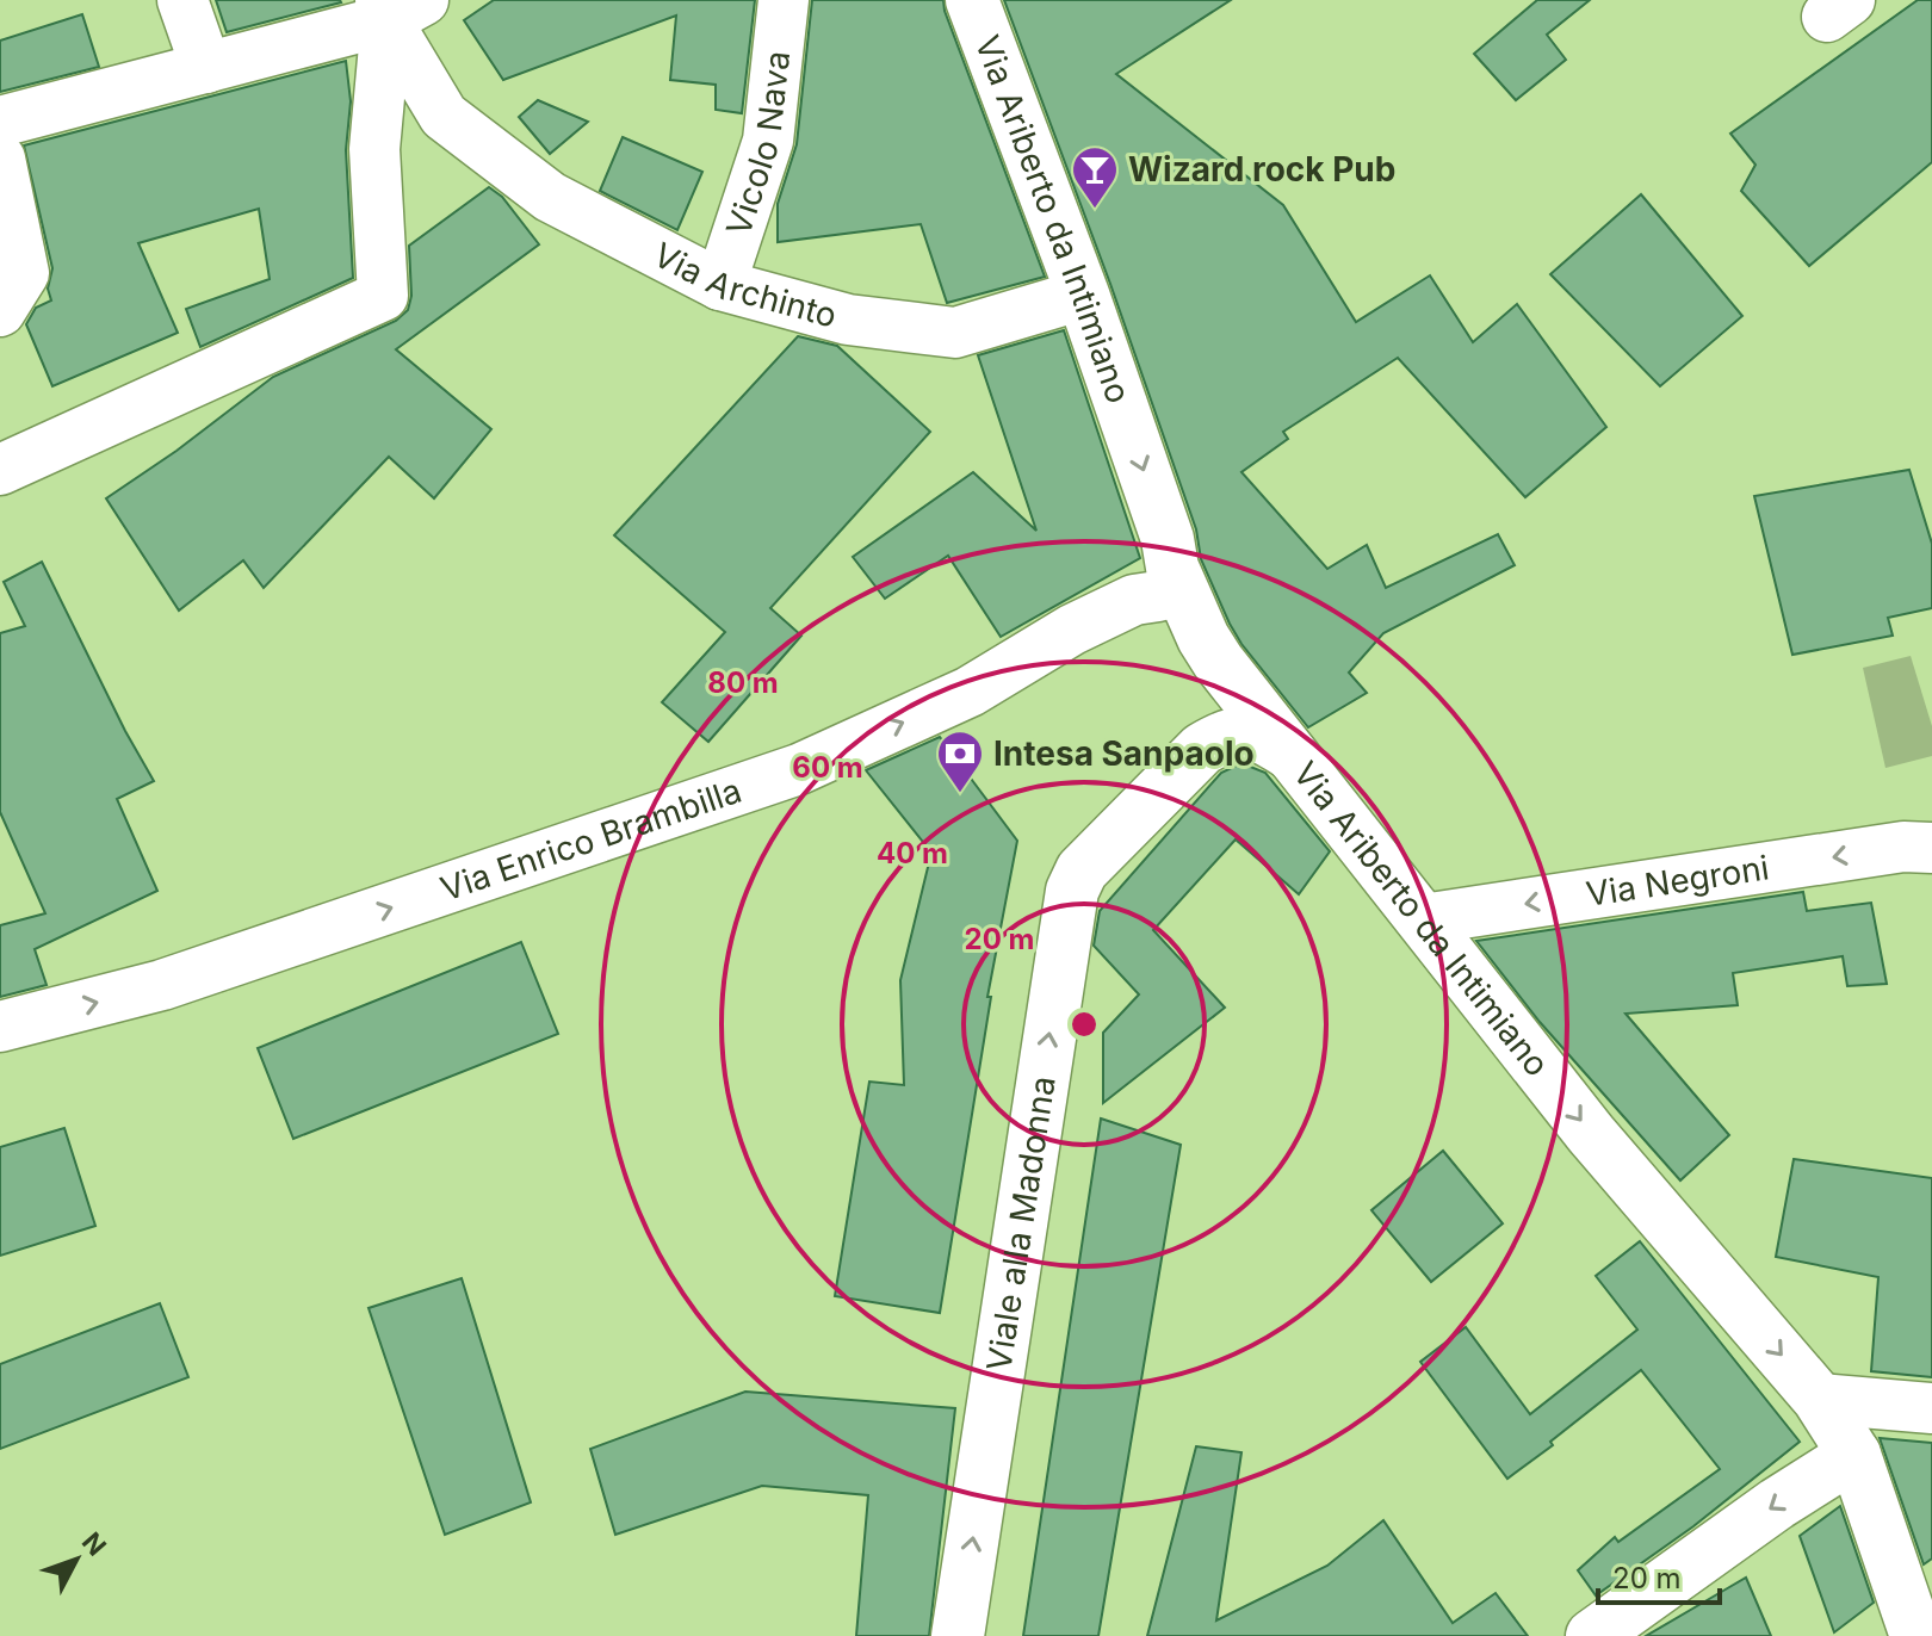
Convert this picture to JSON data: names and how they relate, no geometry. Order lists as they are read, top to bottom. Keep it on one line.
{"streets":{"street":["Vicolo Nava","Via Ariberto da Intimiano","Via Archinto","Via Enrico Brambilla","Via Negroni","Viale alla Madonna"]},"crossings":[["Vicolo Nava","Via Archinto"],["Via Ariberto da Intimiano","Via Archinto"],["Via Ariberto da Intimiano","Via Negroni"],["Via Ariberto da Intimiano","Viale alla Madonna"]],"one_way":["Via Ariberto da Intimiano","Via Enrico Brambilla","Via Negroni","Viale alla Madonna"],"places":{"bar":["Wizard rock Pub"],"bank":["Intesa Sanpaolo"]},"scale_bar":"20 m","north":"top right","rings":["80 m","60 m","40 m","20 m"]}
